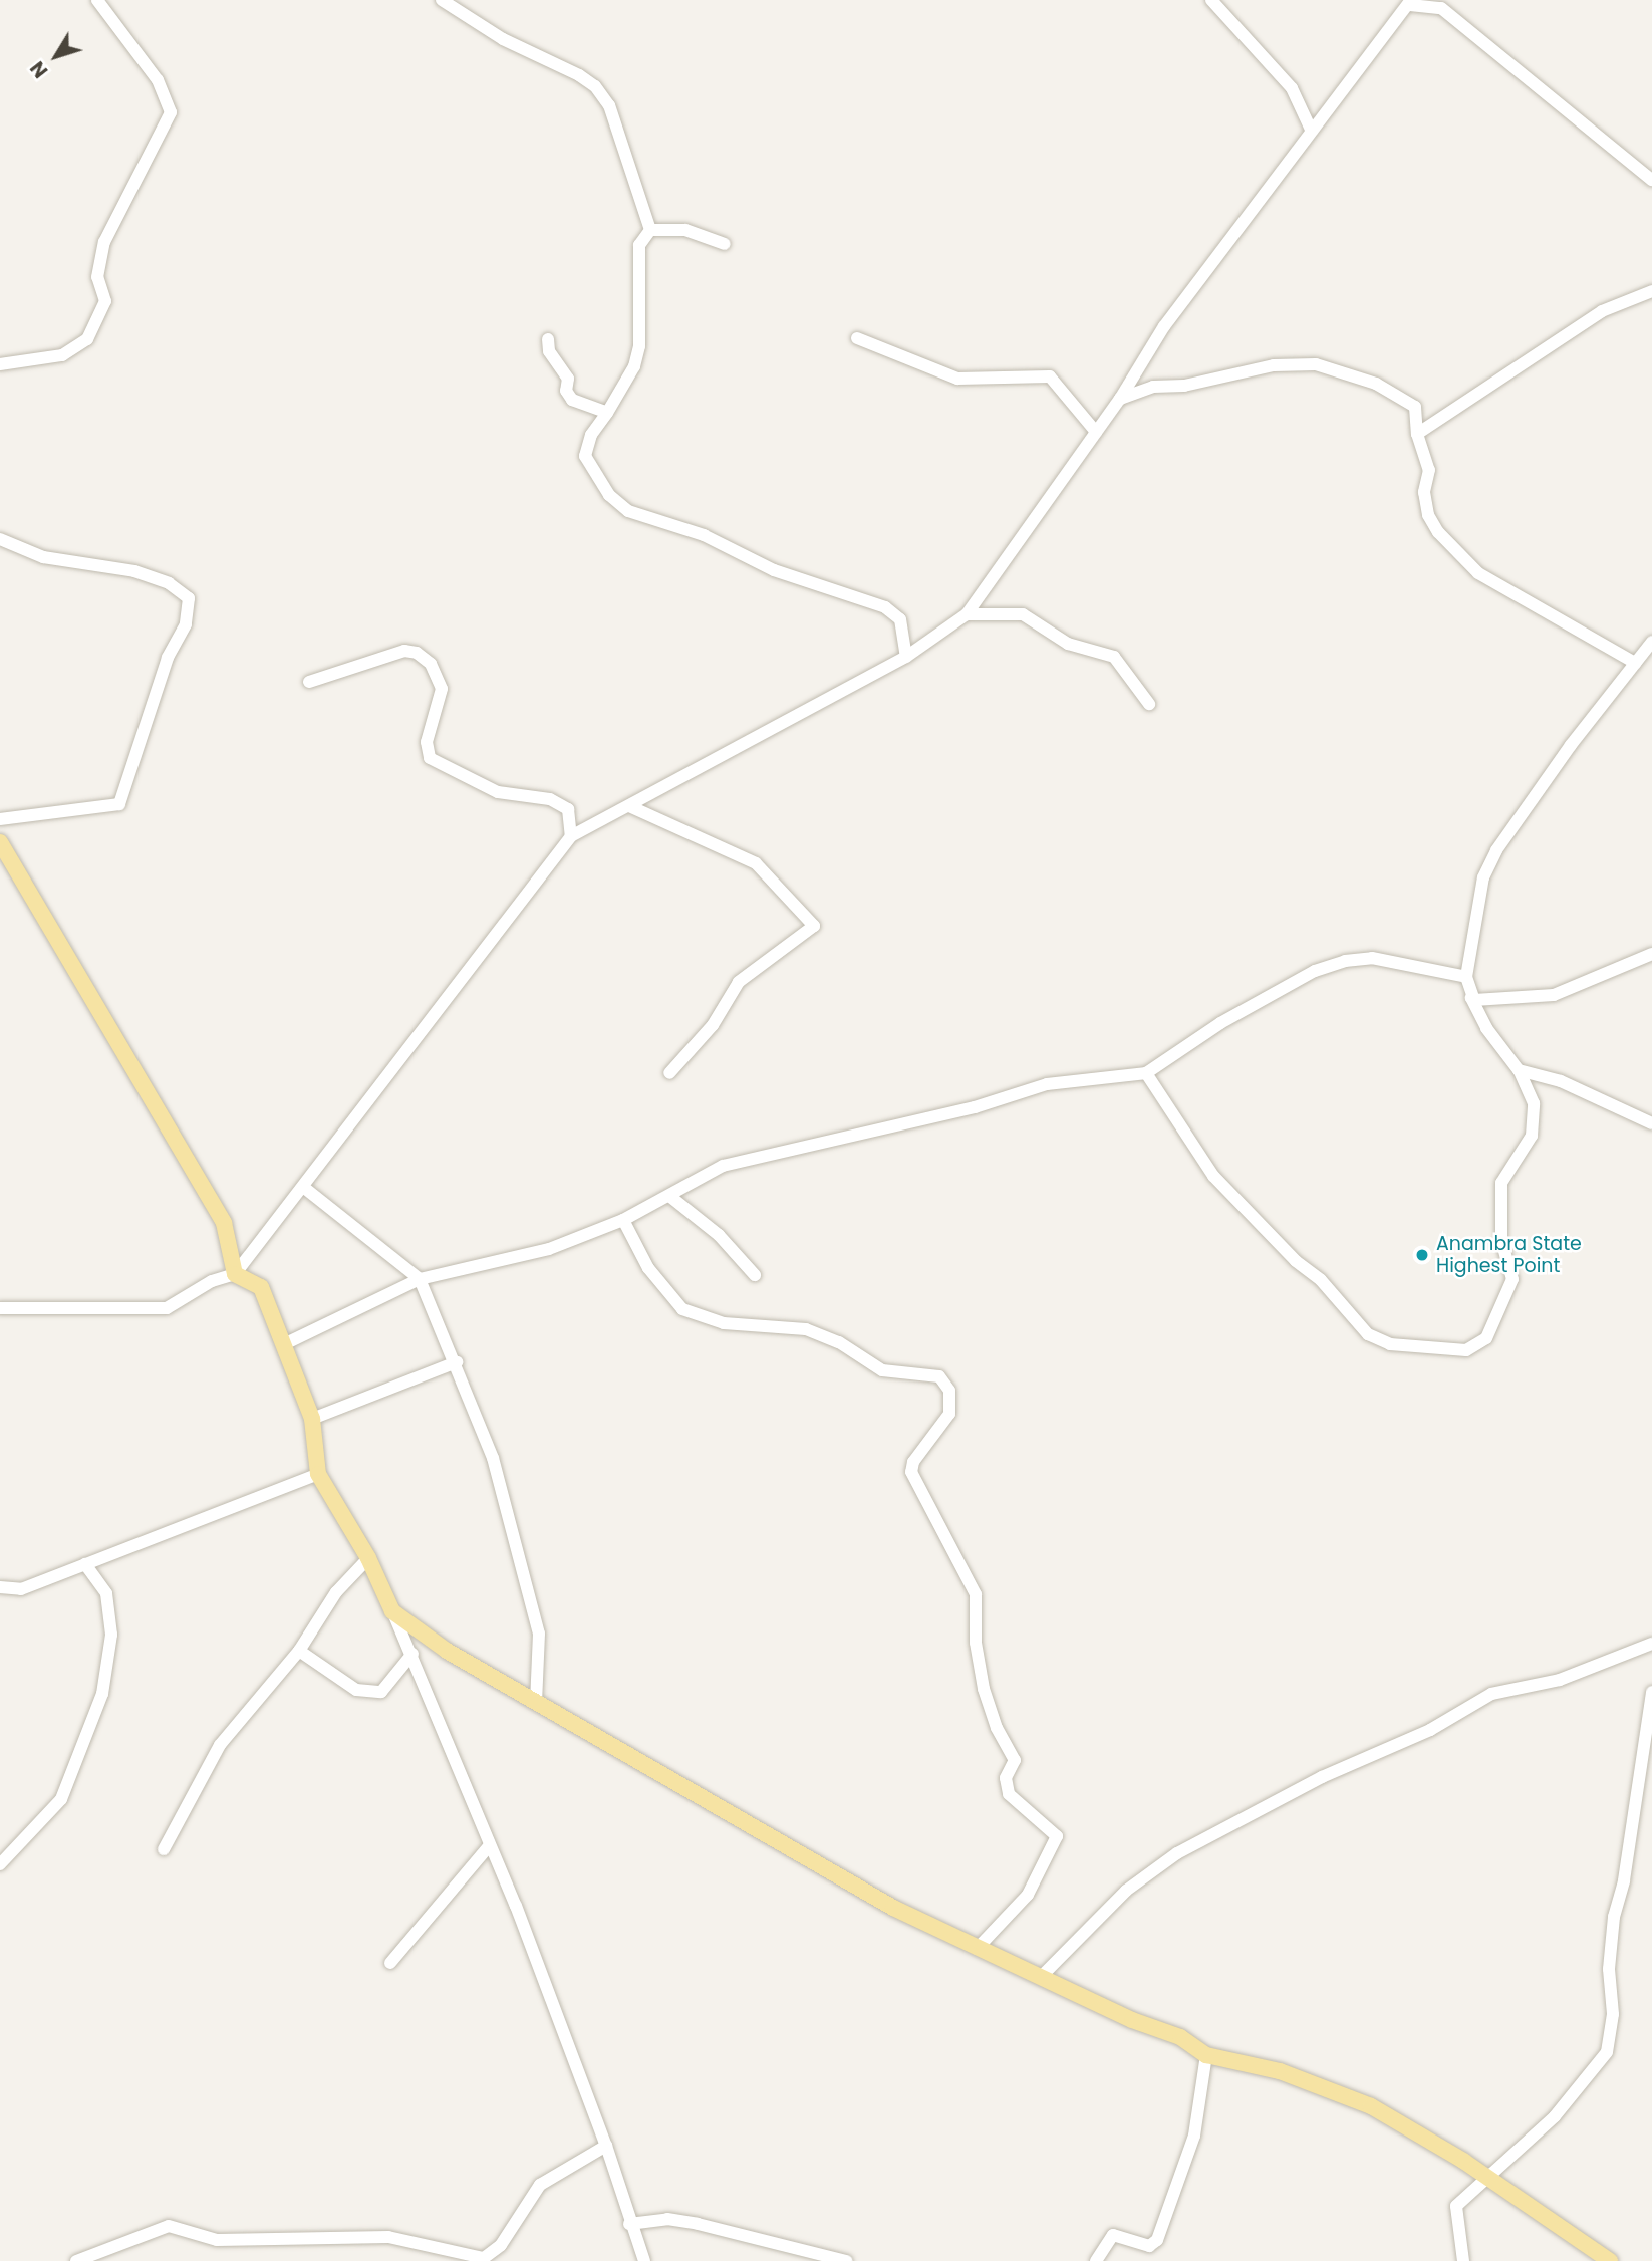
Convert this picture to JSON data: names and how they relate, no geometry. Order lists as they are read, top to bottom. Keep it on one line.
{"places":["Anambra State Highest Point"],"north":"bottom left"}
